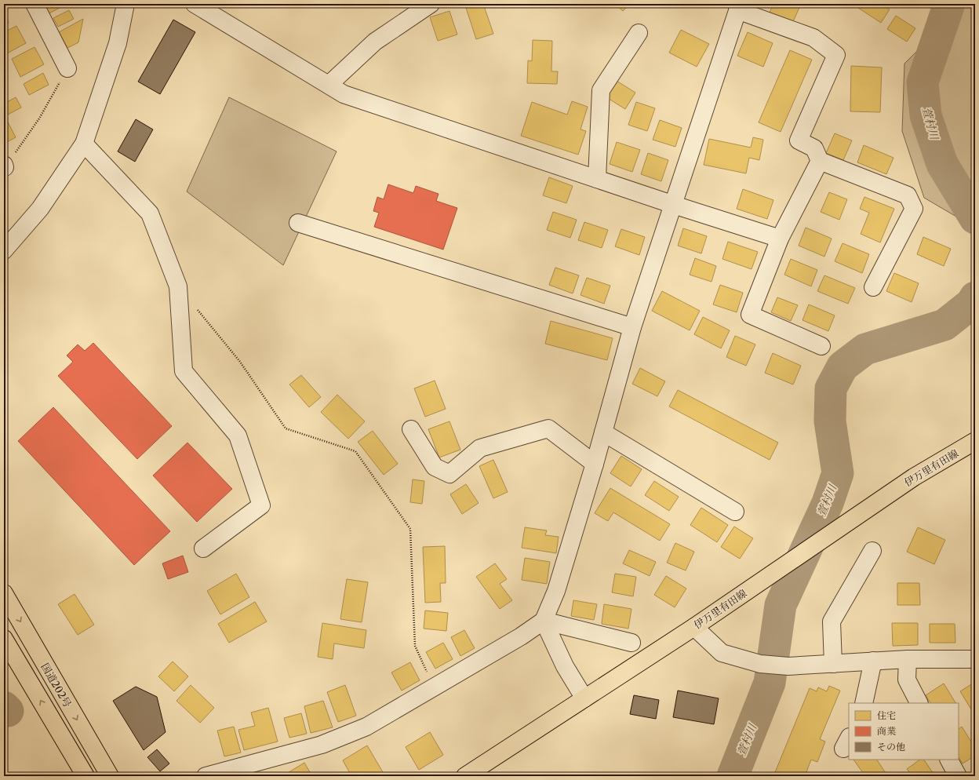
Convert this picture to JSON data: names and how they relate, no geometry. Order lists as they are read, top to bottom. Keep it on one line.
{"streets":{"main road":["伊万里有田線","国道202号"]},"water":["萱村川"],"legend":["住宅","商業","その他"]}
